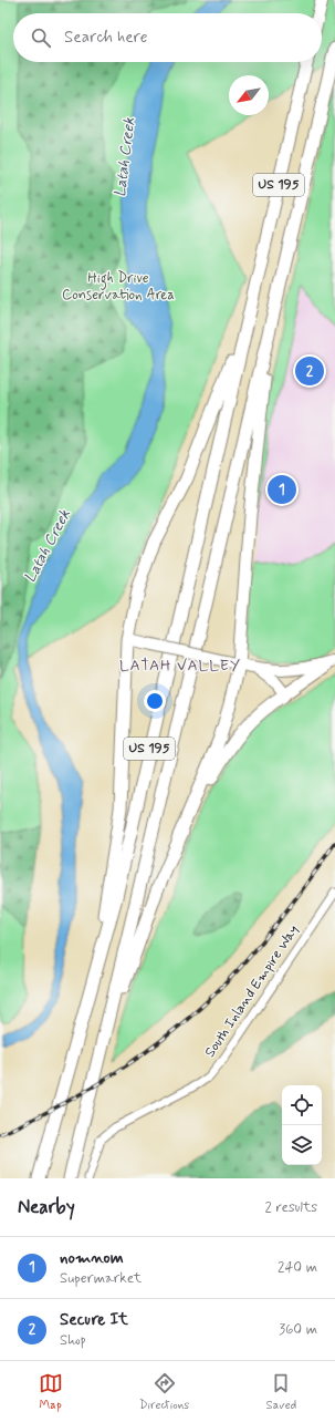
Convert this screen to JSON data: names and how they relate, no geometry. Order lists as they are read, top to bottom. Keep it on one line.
{"streets":{"highway":["US 195"],"street":["South Inland Empire Way"]},"districts":["LATAH VALLEY"],"water":["Latah Creek"],"parks":["High Drive Conservation Area"],"north":"bottom left","page":{"search":"Search here","pins":["2","1"],"heading":["Nearby","2 results"],"list":[{"mark":"1","name":"nomnom","note":"Supermarket","value":"240 m"},{"mark":"2","name":"Secure It","note":"Shop","value":"360 m"}],"nav":["Map","Directions","Saved"]}}
